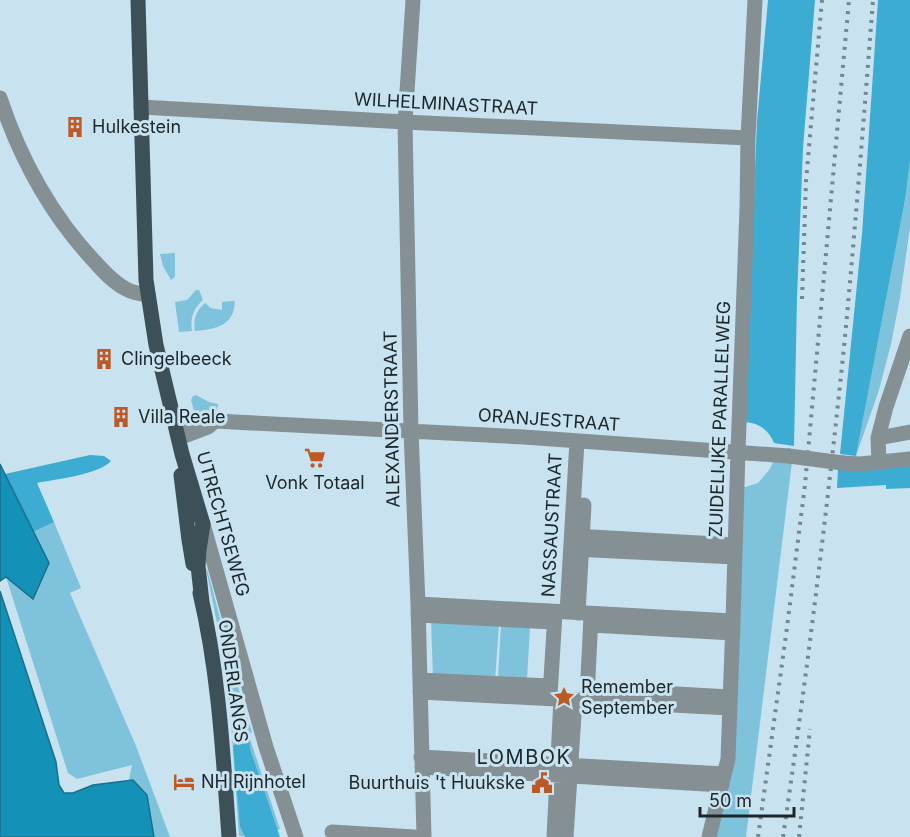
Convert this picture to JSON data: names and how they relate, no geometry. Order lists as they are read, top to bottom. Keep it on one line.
{"streets":{"main road":["UTRECHTSEWEG","ONDERLANGS"],"street":["WILHELMINASTRAAT","ALEXANDERSTRAAT","ZUIDELIJKE PARALLELWEG","ORANJESTRAAT","NASSAUSTRAAT"]},"crossings":[["WILHELMINASTRAAT","ALEXANDERSTRAAT"],["WILHELMINASTRAAT","ZUIDELIJKE PARALLELWEG"],["WILHELMINASTRAAT","UTRECHTSEWEG"],["ALEXANDERSTRAAT","ORANJESTRAAT"],["ZUIDELIJKE PARALLELWEG","ORANJESTRAAT"],["ORANJESTRAAT","UTRECHTSEWEG"],["ORANJESTRAAT","NASSAUSTRAAT"],["ORANJESTRAAT","ONDERLANGS"],["UTRECHTSEWEG","ONDERLANGS"]],"districts":["LOMBOK"],"places":{"building":["Hulkestein","Clingelbeeck","Villa Reale"],"supermarket":["Vonk Totaal"],"place":["Remember September"],"hotel":["NH Rijnhotel"],"public building":["Buurthuis 't Huukske"]},"scale_bar":"50 m"}
